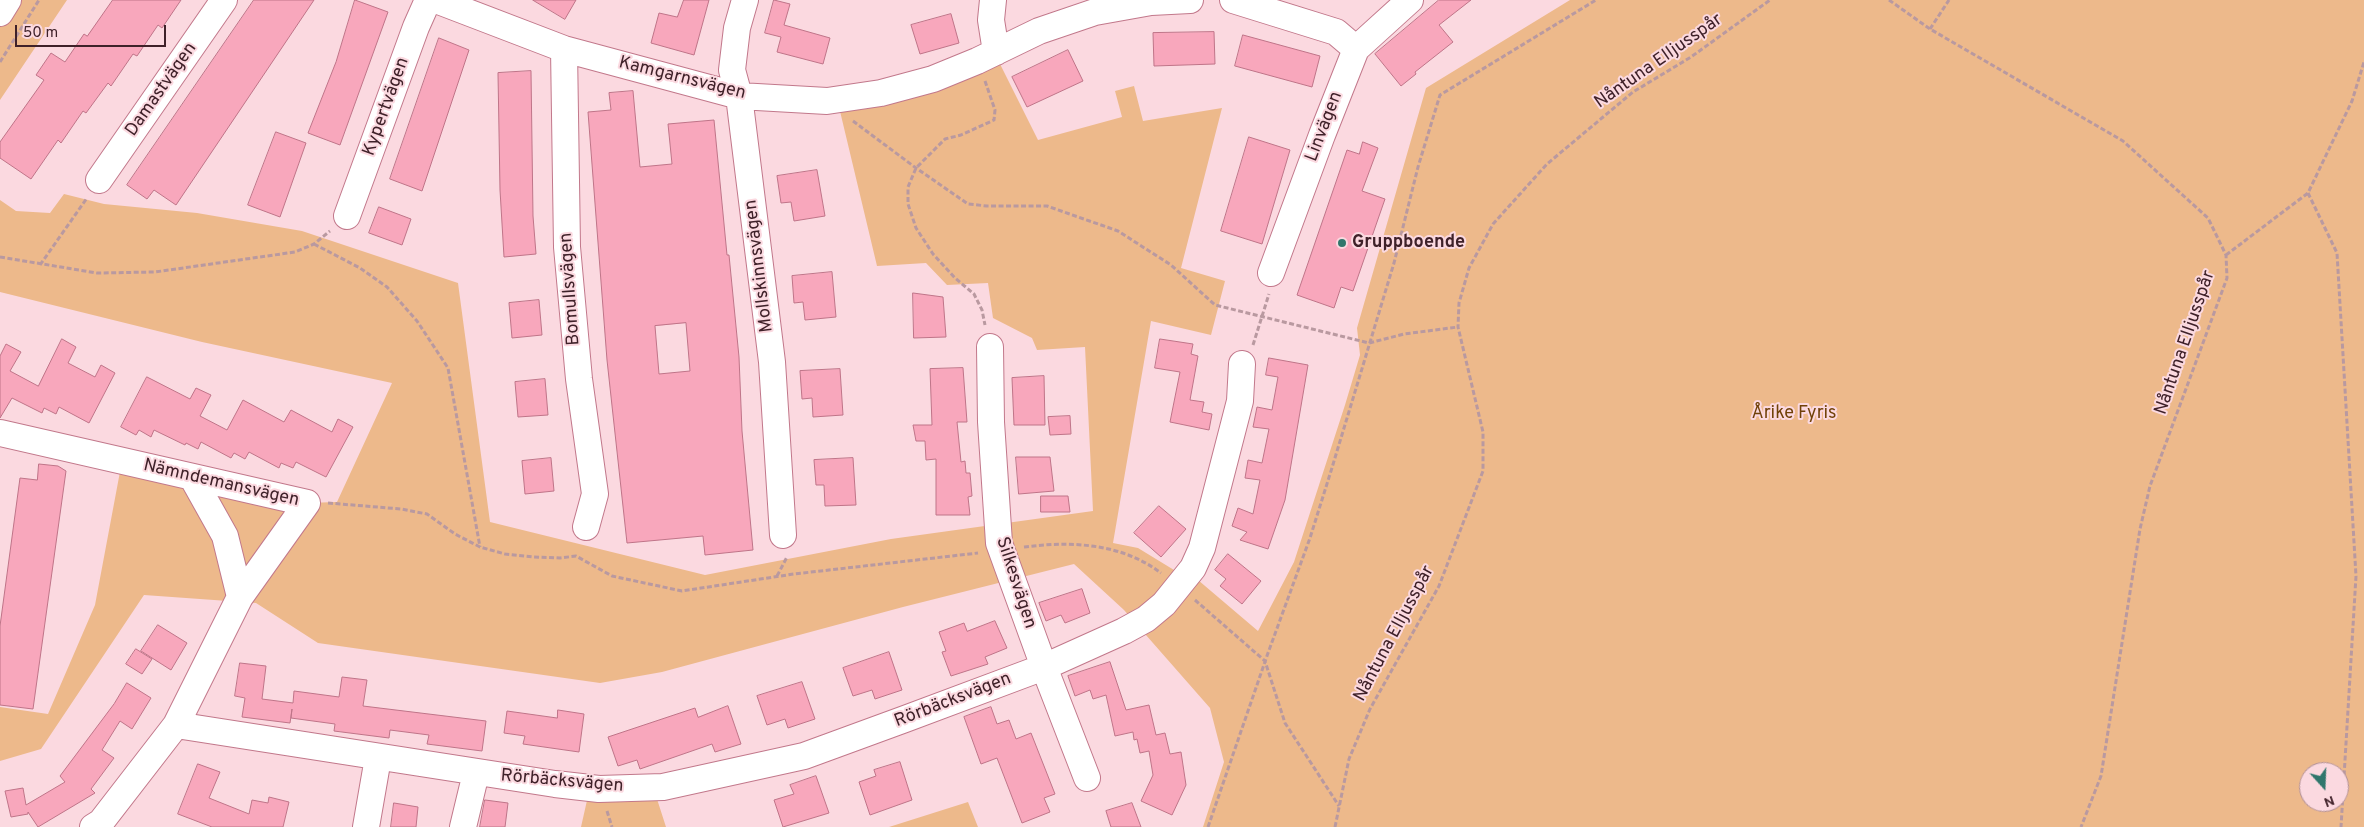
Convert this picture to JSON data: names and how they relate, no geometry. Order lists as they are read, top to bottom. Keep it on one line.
{"streets":{"street":["Kamgarnsvägen","Damastvägen","Kypertvägen","Linvägen","Mollskinnsvägen","Bomullsvägen","Nämndemansvägen","Silkesvägen","Rörbäcksvägen"],"path":["Nåntuna Elljusspår"]},"crossings":[["Kamgarnsvägen","Mollskinnsvägen"],["Kamgarnsvägen","Bomullsvägen"],["Nämndemansvägen","Rörbäcksvägen"],["Silkesvägen","Rörbäcksvägen"]],"parks":["Årike Fyris"],"places":["Gruppboende"],"scale_bar":"50 m","north":"bottom"}
